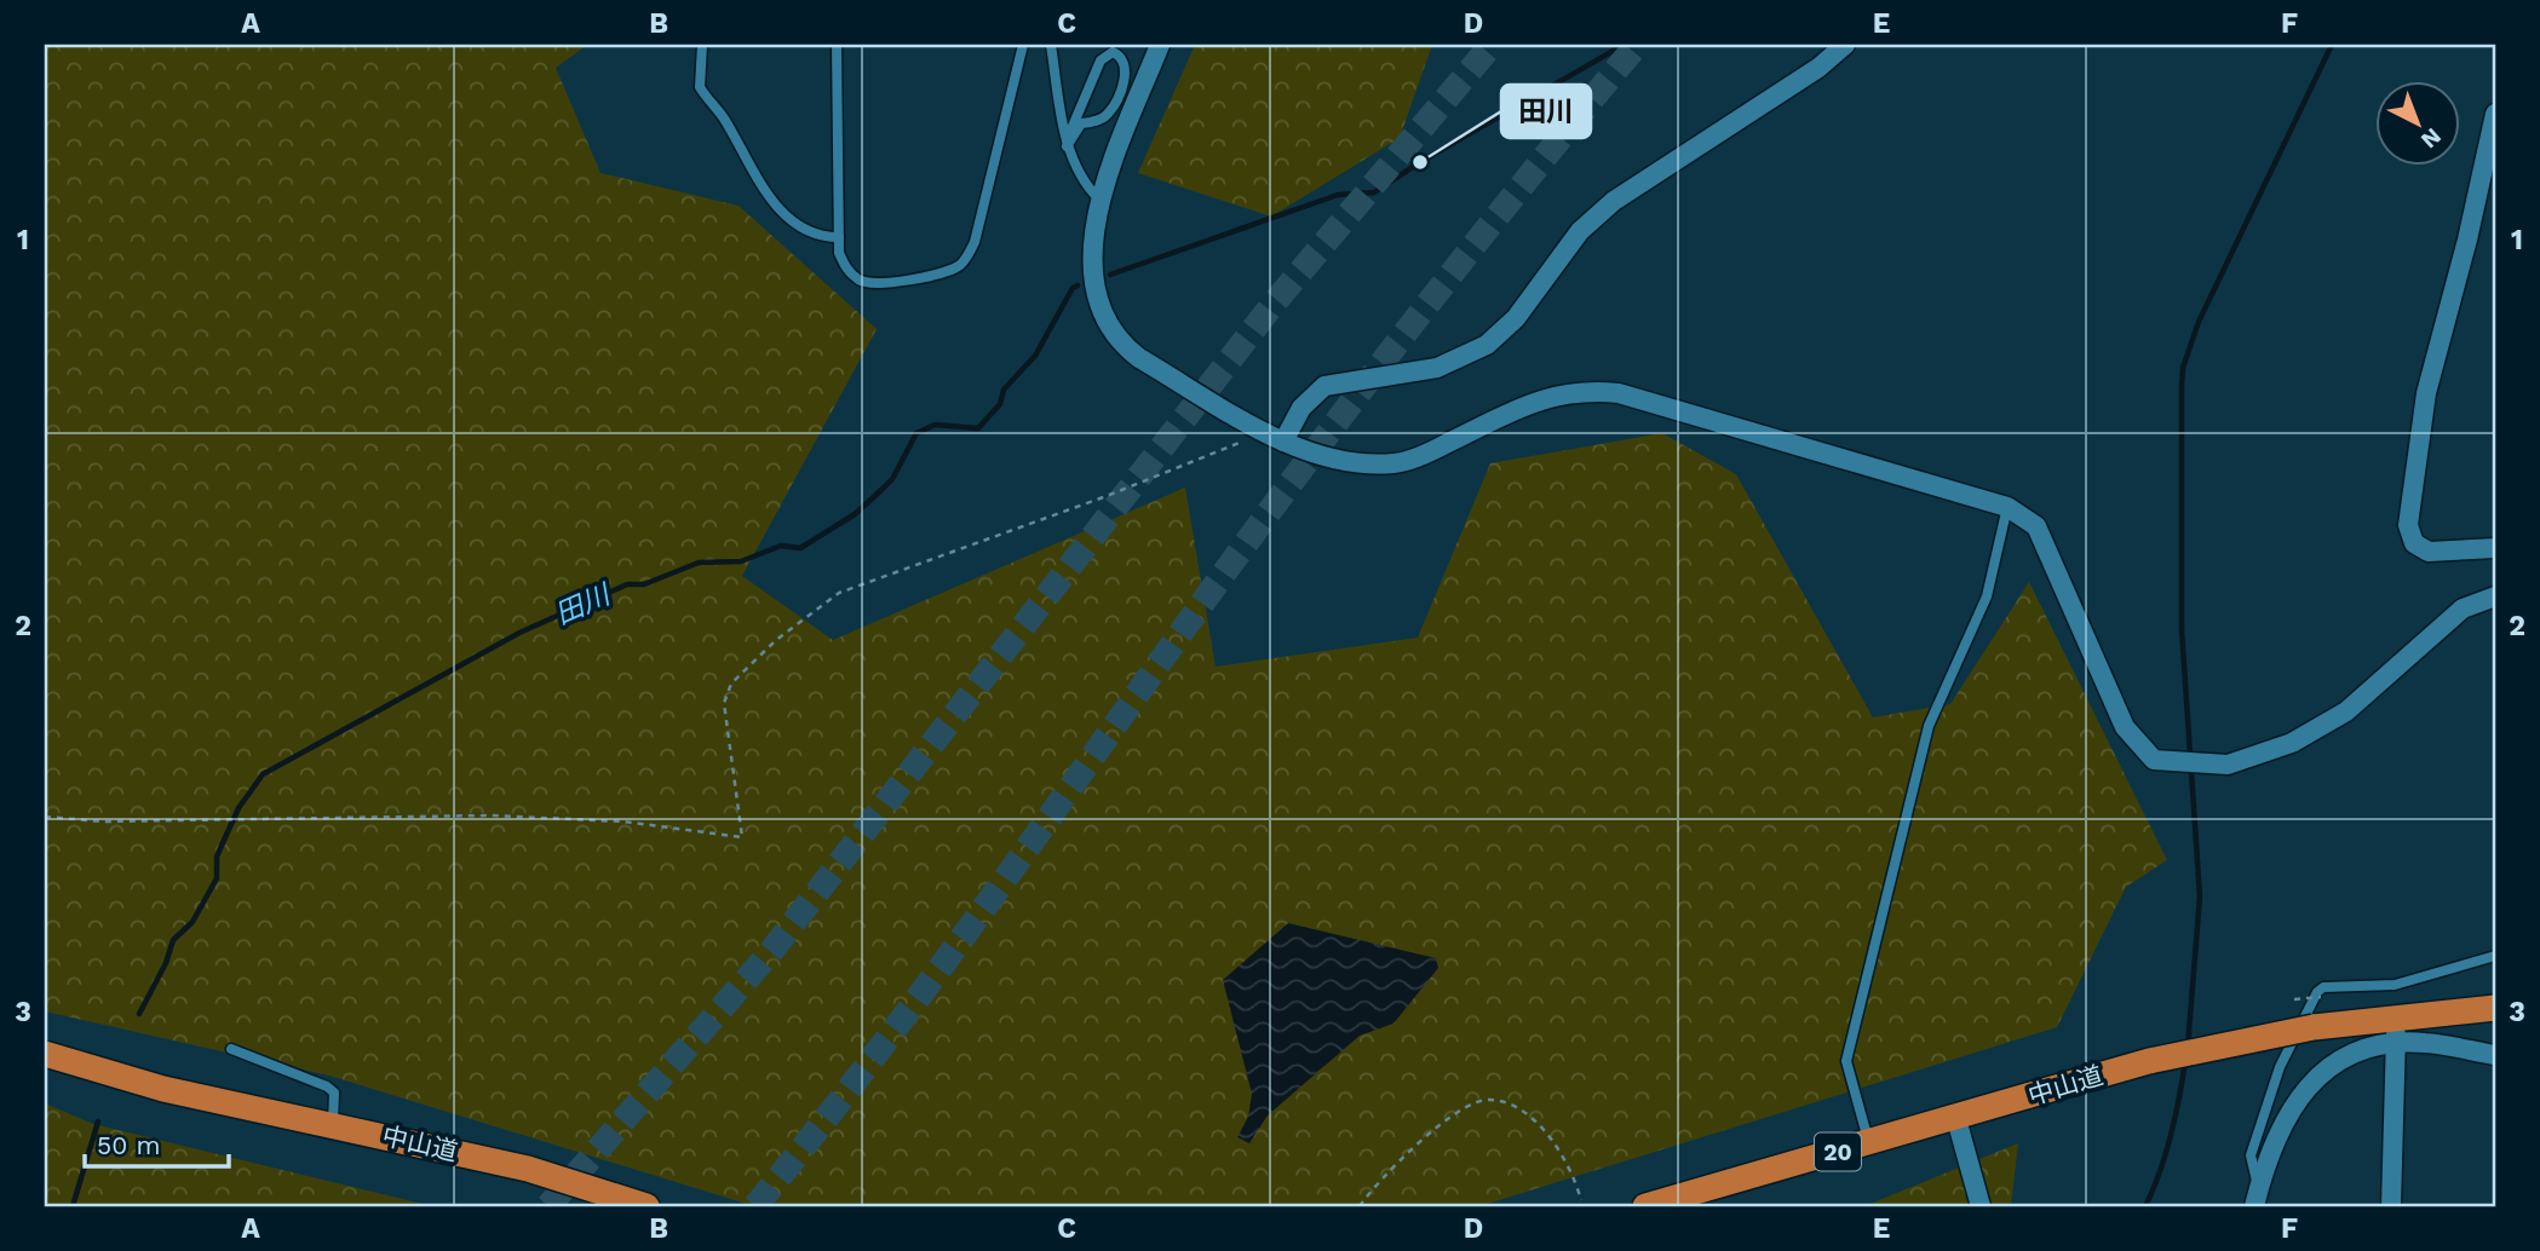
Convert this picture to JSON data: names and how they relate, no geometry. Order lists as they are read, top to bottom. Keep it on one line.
{"streets":{"highway":["中山道","20"]},"water":["田川"],"places":["田川"],"scale_bar":"50 m","north":"bottom right","grid":{"columns":["A","B","C","D","E","F"],"rows":["1","2","3"]}}
